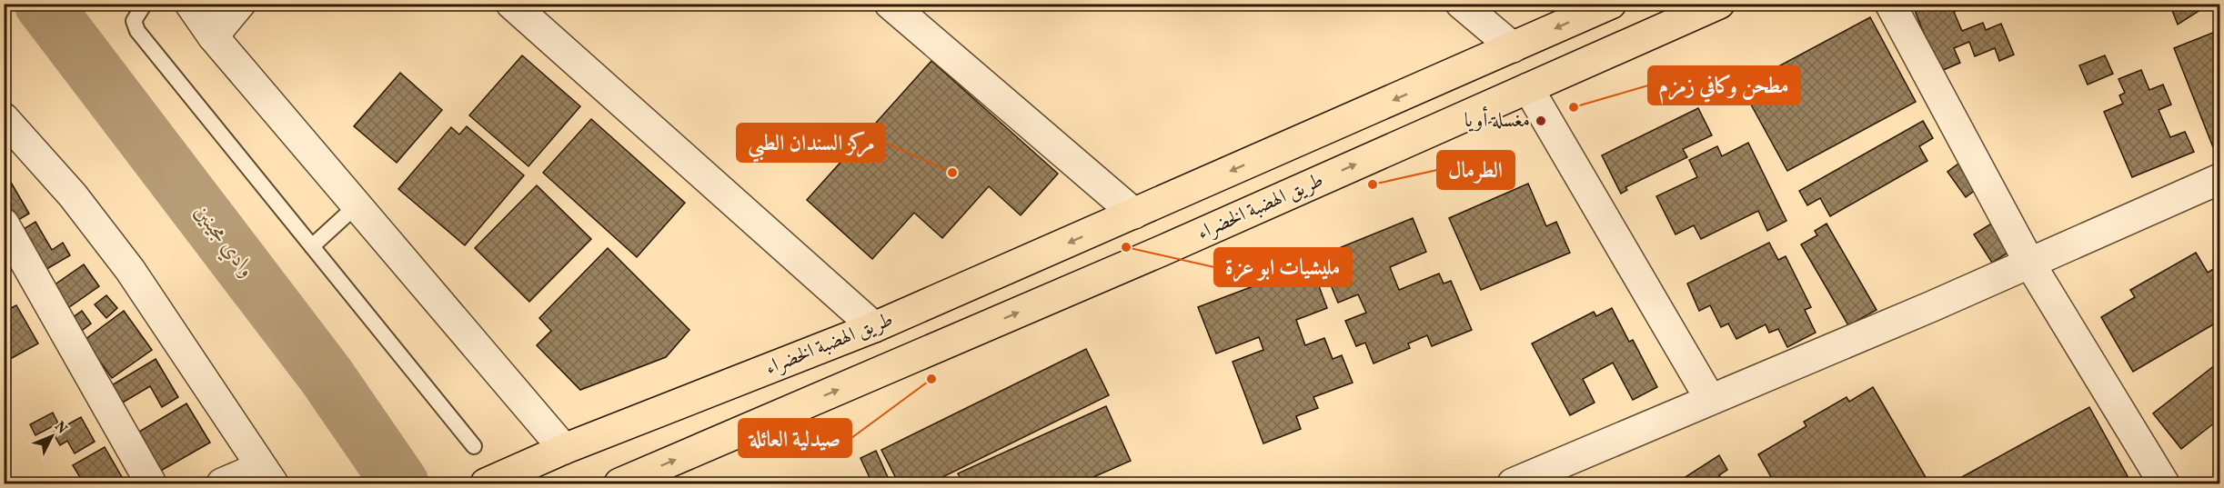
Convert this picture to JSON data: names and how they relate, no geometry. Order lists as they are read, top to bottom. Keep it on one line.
{"streets":{"main road":["طريق الهضبة الخضراء"]},"water":["وادي مجينين"],"places":["مطحن وكافي زمزم","مغسلة أويا","مركز السندان الطبي","الطرمال","مليشيات ابو عزة","صيدلية العائلة"],"north":"top right"}
